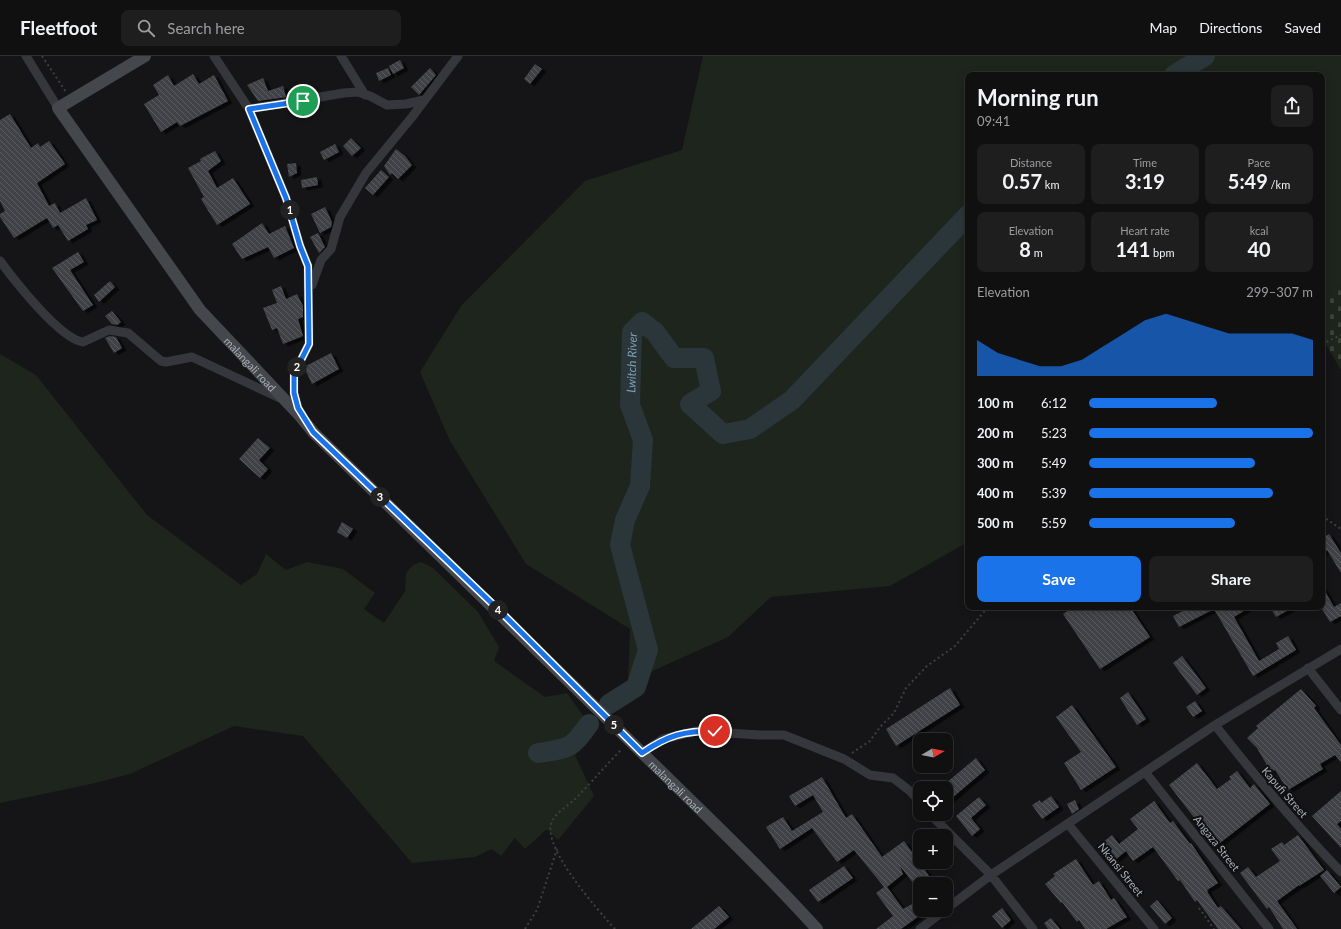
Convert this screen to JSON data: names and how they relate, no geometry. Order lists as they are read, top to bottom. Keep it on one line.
{"streets":{"street":["malangali road","Kapufi Street","Angaza Street","Nkansi Street"]},"water":["Lwitch River"],"north":"right","page":{"header":"Fleetfoot","search":"Search here","nav":["Map","Directions","Saved"],"heading":["Morning run","09:41"],"stats":[["Distance","0.57 km"],["Time","3:19"],["Pace","5:49 /km"],["Elevation","8 m"],["Heart rate","141 bpm"],["kcal","40"]],"pins":["1","2","3","4","5"],"chart":["Elevation","299–307 m"],"list":[{"name":"100 m","note":"6:12"},{"name":"200 m","note":"5:23"},{"name":"300 m","note":"5:49"},{"name":"400 m","note":"5:39"},{"name":"500 m","note":"5:59"}],"buttons":["Save","Share"],"map_buttons":["+","−"]}}
